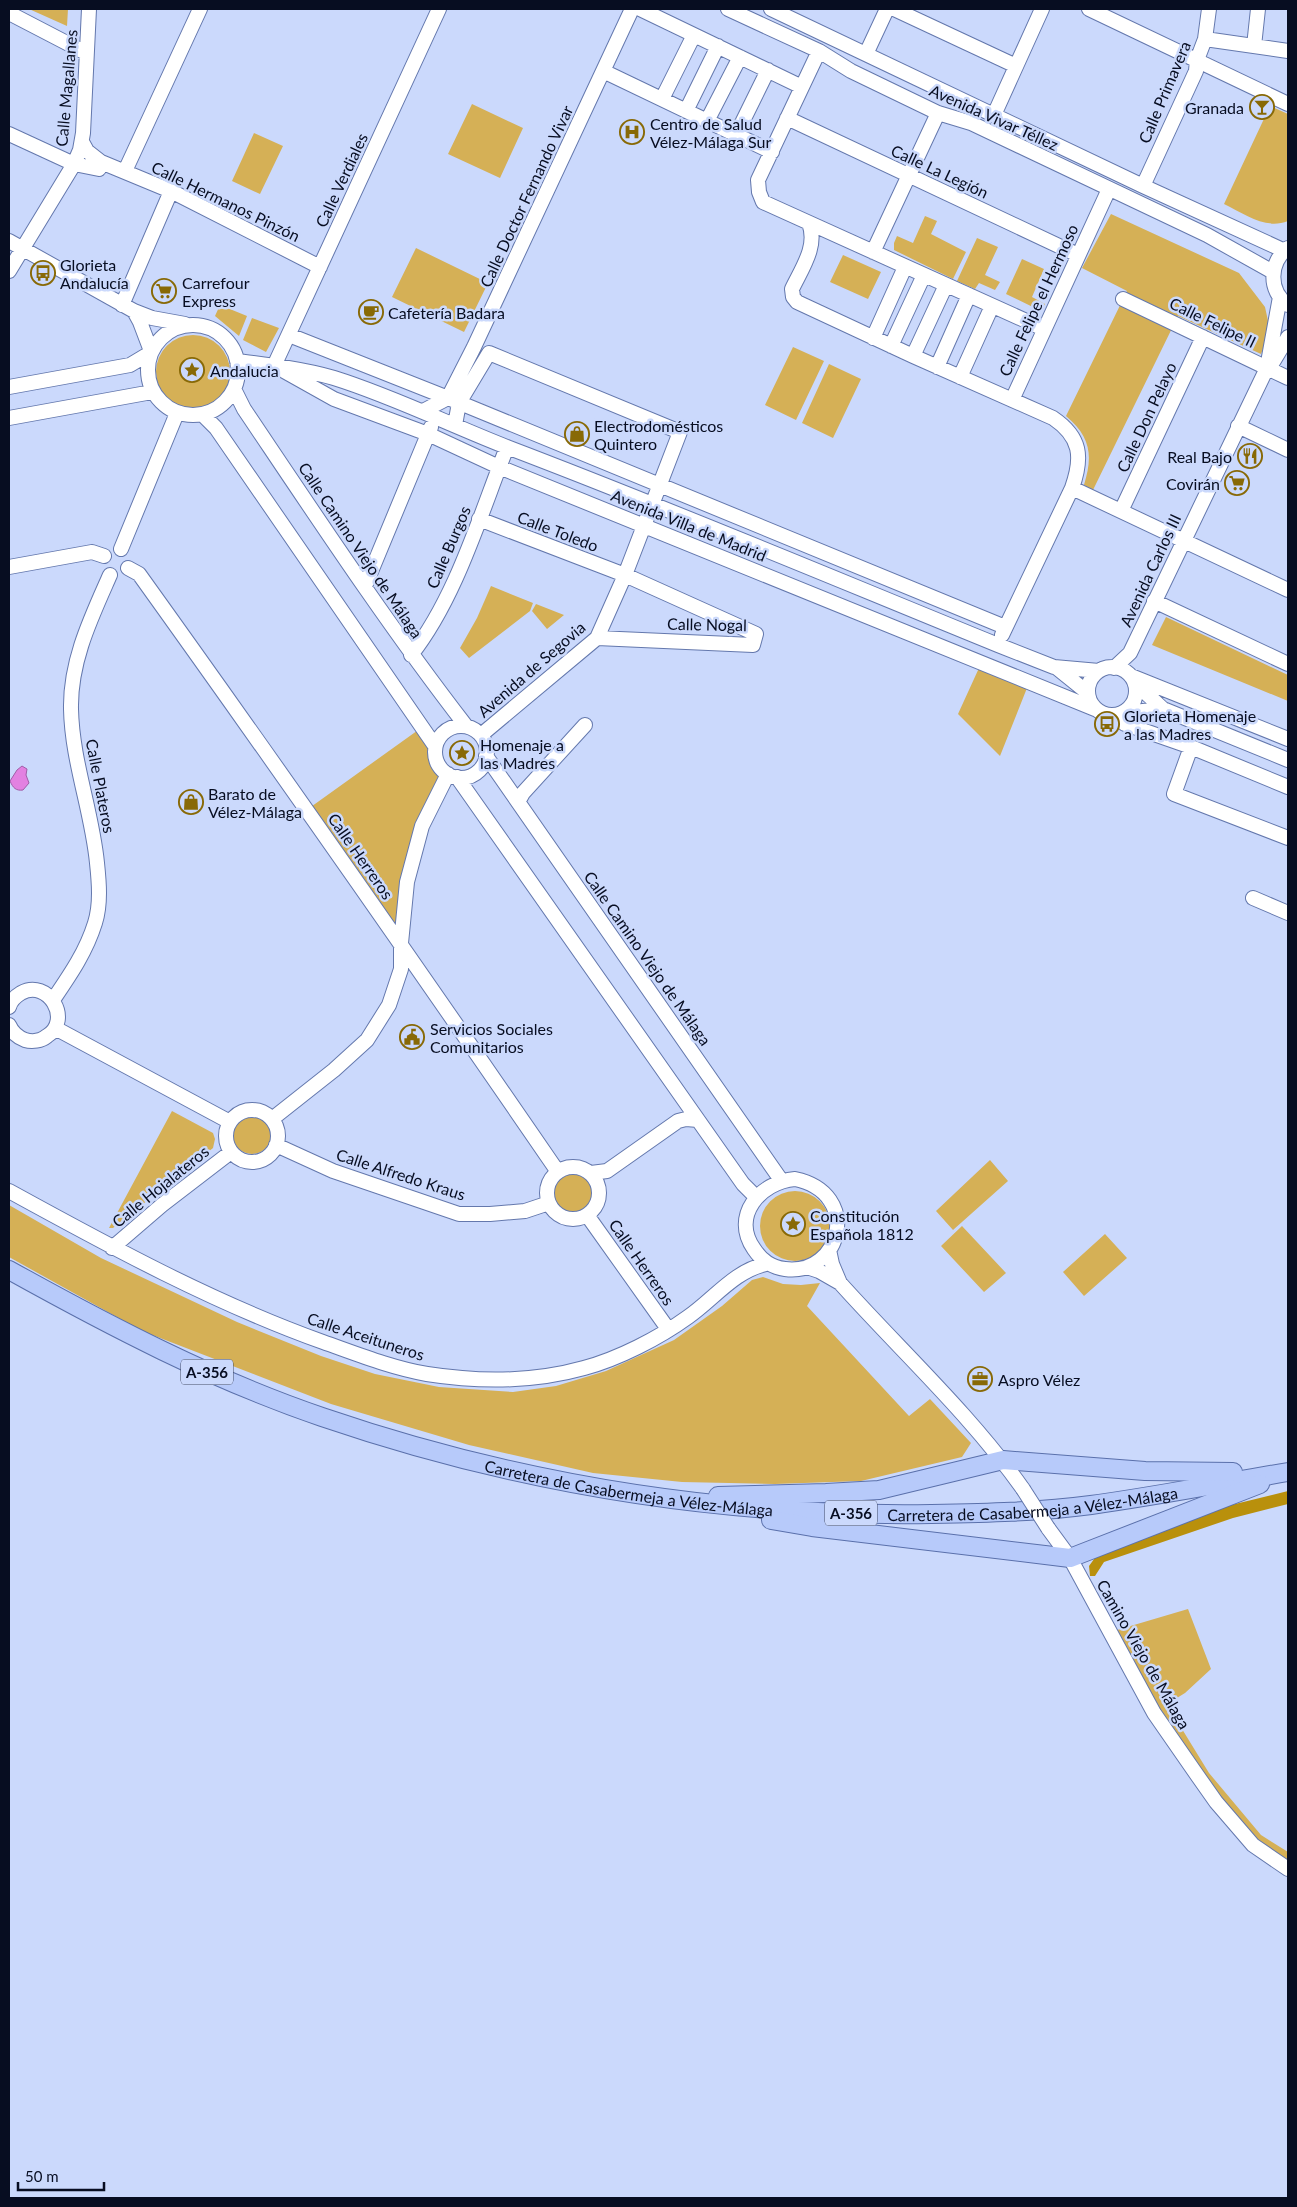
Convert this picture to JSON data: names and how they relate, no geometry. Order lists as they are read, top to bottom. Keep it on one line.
{"streets":{"main road":["A-356","Carretera de Casabermeja a Vélez-Málaga"],"street":["Calle Magallanes","Calle Primavera","Avenida Vivar Téllez","Calle La Legión","Calle Verdiales","Calle Doctor Fernando Vivar","Calle Hermanos Pinzón","Calle Felipe el Hermoso","Calle Felipe II","Calle Don Pelayo","Avenida Villa de Madrid","Calle Toledo","Calle Burgos","Calle Camino Viejo de Málaga","Avenida Carlos III","Calle Nogal","Avenida de Segovia","Calle Plateros","Calle Herreros","Calle Alfredo Kraus","Calle Hojalateros","Calle Aceituneros","Camino Viejo de Málaga"]},"crossings":[["Calle Magallanes","Calle Hermanos Pinzón"],["Calle Primavera","Avenida Vivar Téllez"],["Avenida Vivar Téllez","Calle Felipe el Hermoso"],["Calle La Legión","Calle Felipe el Hermoso"],["Calle Verdiales","Calle Hermanos Pinzón"],["Calle Verdiales","Avenida Villa de Madrid"],["Calle Doctor Fernando Vivar","Avenida Villa de Madrid"],["Calle Doctor Fernando Vivar","Avenida de Segovia"],["Calle Felipe el Hermoso","Avenida Villa de Madrid"],["Calle Felipe II","Calle Don Pelayo"],["Calle Felipe II","Avenida Carlos III"],["Avenida Villa de Madrid","Calle Burgos"],["Avenida Villa de Madrid","Avenida Carlos III"],["Avenida Villa de Madrid","Avenida de Segovia"],["Calle Toledo","Calle Burgos"],["Calle Toledo","Calle Nogal"],["Calle Toledo","Avenida de Segovia"],["Calle Burgos","Calle Camino Viejo de Málaga"],["Calle Camino Viejo de Málaga","Avenida de Segovia"],["Calle Camino Viejo de Málaga","Calle Aceituneros"],["Calle Nogal","Avenida de Segovia"],["Calle Plateros","Calle Herreros"],["Calle Herreros","Calle Alfredo Kraus"],["Calle Herreros","Calle Aceituneros"],["Calle Alfredo Kraus","Calle Hojalateros"],["Calle Hojalateros","Calle Aceituneros"]],"places":{"bar":["Granada"],"hospital":["Centro de Salud Vélez-Málaga Sur"],"bus stop":["Glorieta Andalucía","Glorieta Homenaje a las Madres"],"supermarket":["Carrefour Express","Covirán"],"cafe":["Cafetería Badara"],"place":["Andalucia","Homenaje a las Madres","Constitución Española 1812"],"shop":["Electrodomésticos Quintero","Barato de Vélez-Málaga"],"restaurant":["Real Bajo"],"public building":["Servicios Sociales Comunitarios"],"office":["Aspro Vélez"]},"scale_bar":"50 m"}
